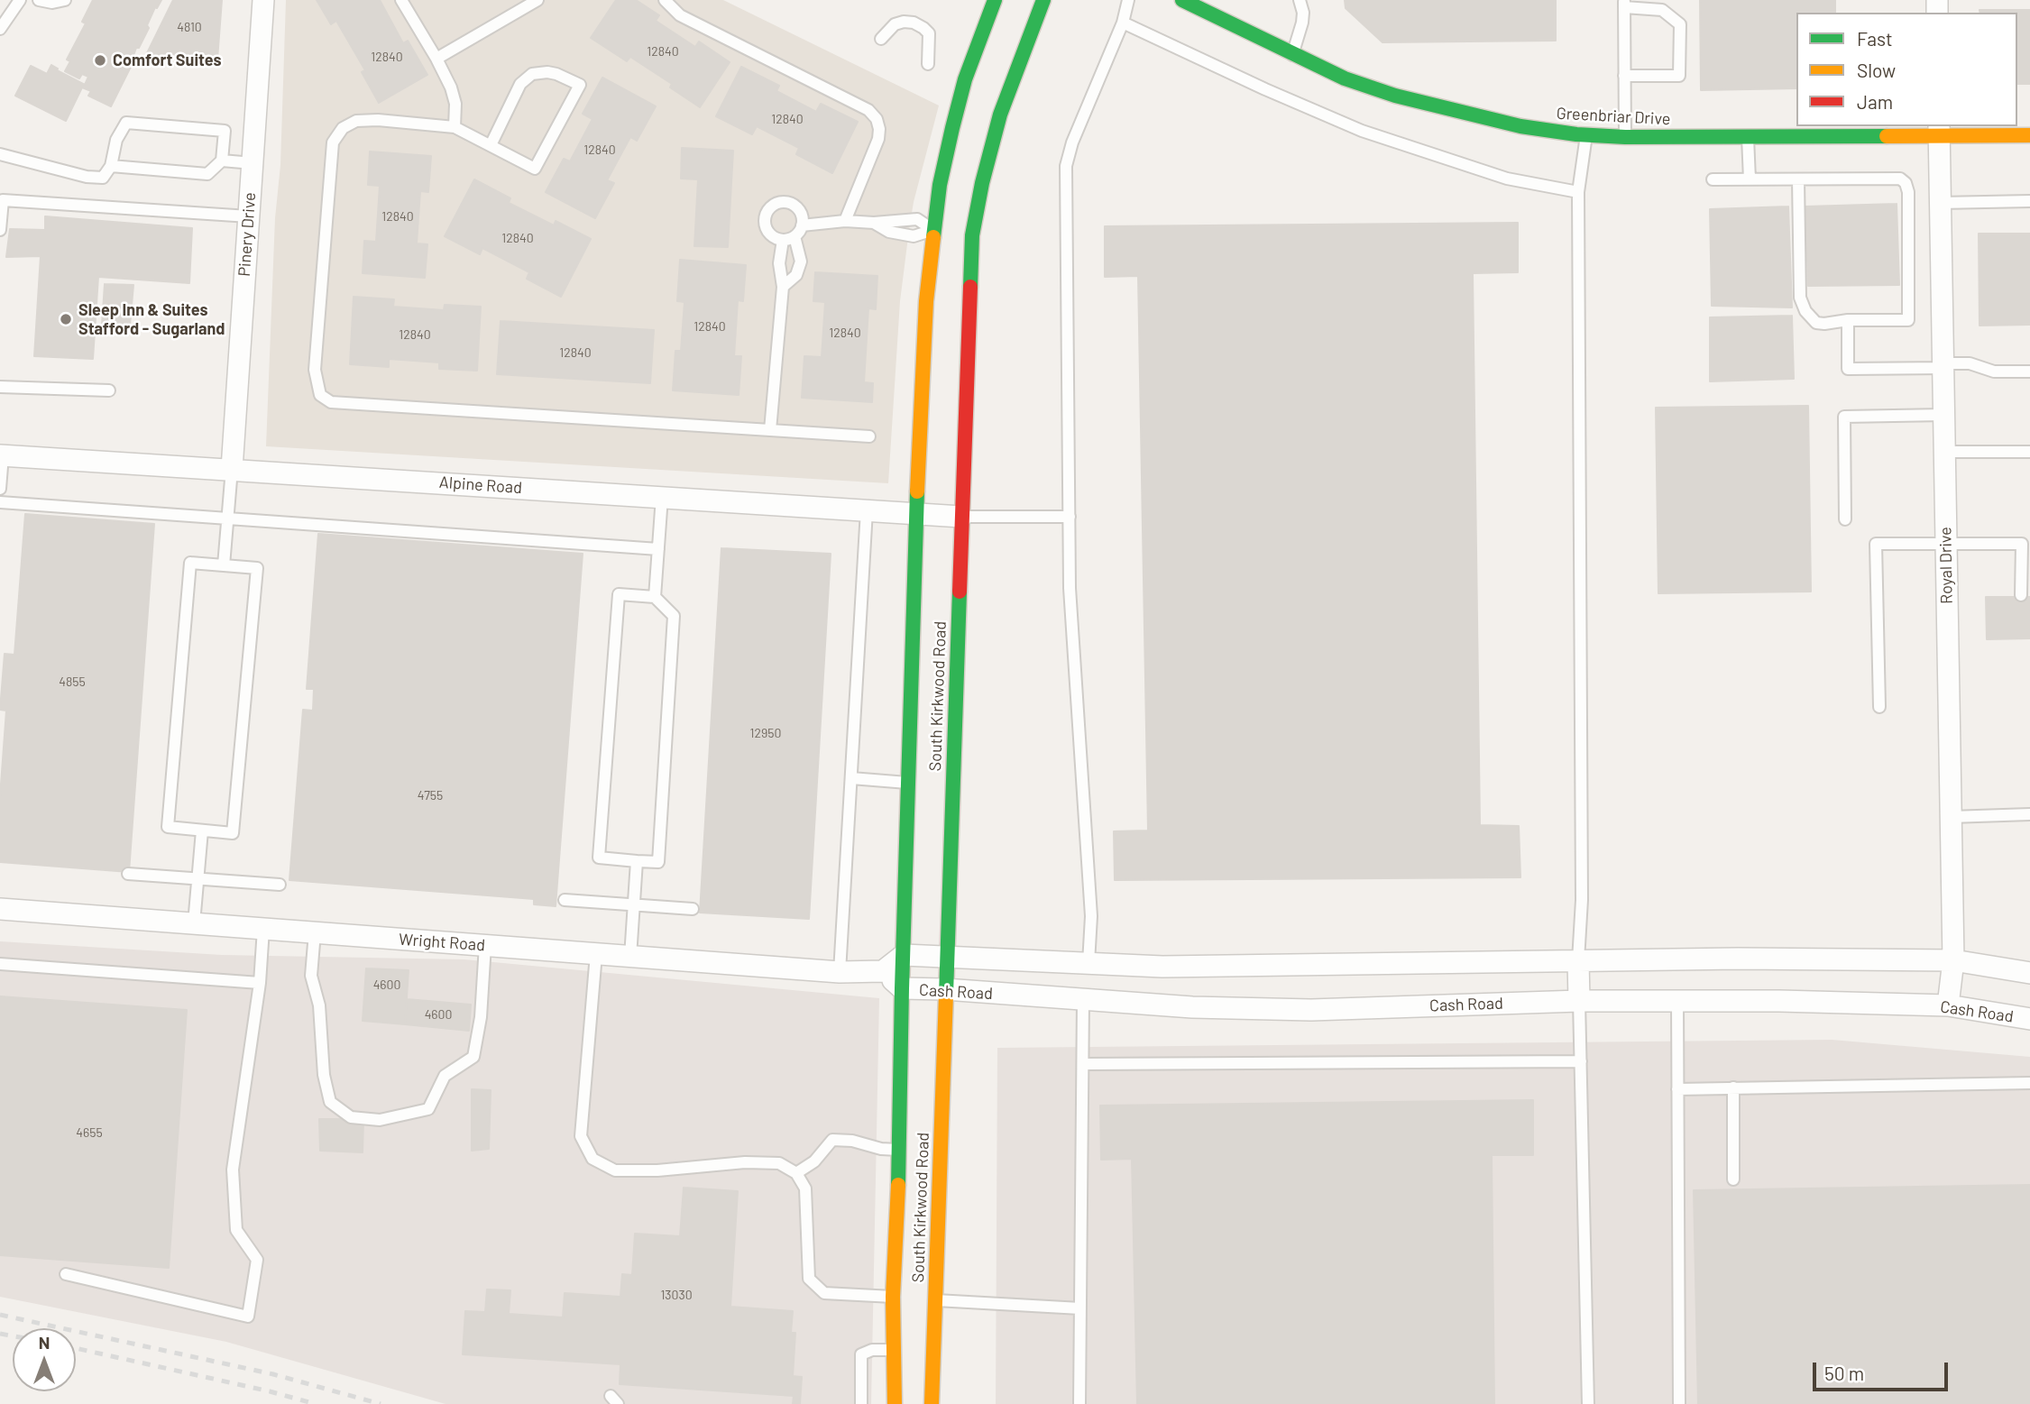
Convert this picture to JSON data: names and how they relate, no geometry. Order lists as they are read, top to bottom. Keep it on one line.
{"streets":{"main road":["Greenbriar Drive","South Kirkwood Road"],"street":["Pinery Drive","Alpine Road","Royal Drive","Wright Road","Cash Road"]},"crossings":[["Greenbriar Drive","Royal Drive"],["Pinery Drive","Alpine Road"],["Alpine Road","South Kirkwood Road"],["Royal Drive","Cash Road"],["South Kirkwood Road","Cash Road"]],"places":["Comfort Suites","Sleep Inn & Suites Stafford - Sugarland"],"house_numbers":["4810","12840","12840","12840","12840","12840","12840","12840","12840","12840","12840","4855","12950","4755","4600","4600","4655","13030"],"legend":["Fast","Slow","Jam"],"scale_bar":"50 m","north":"top"}
